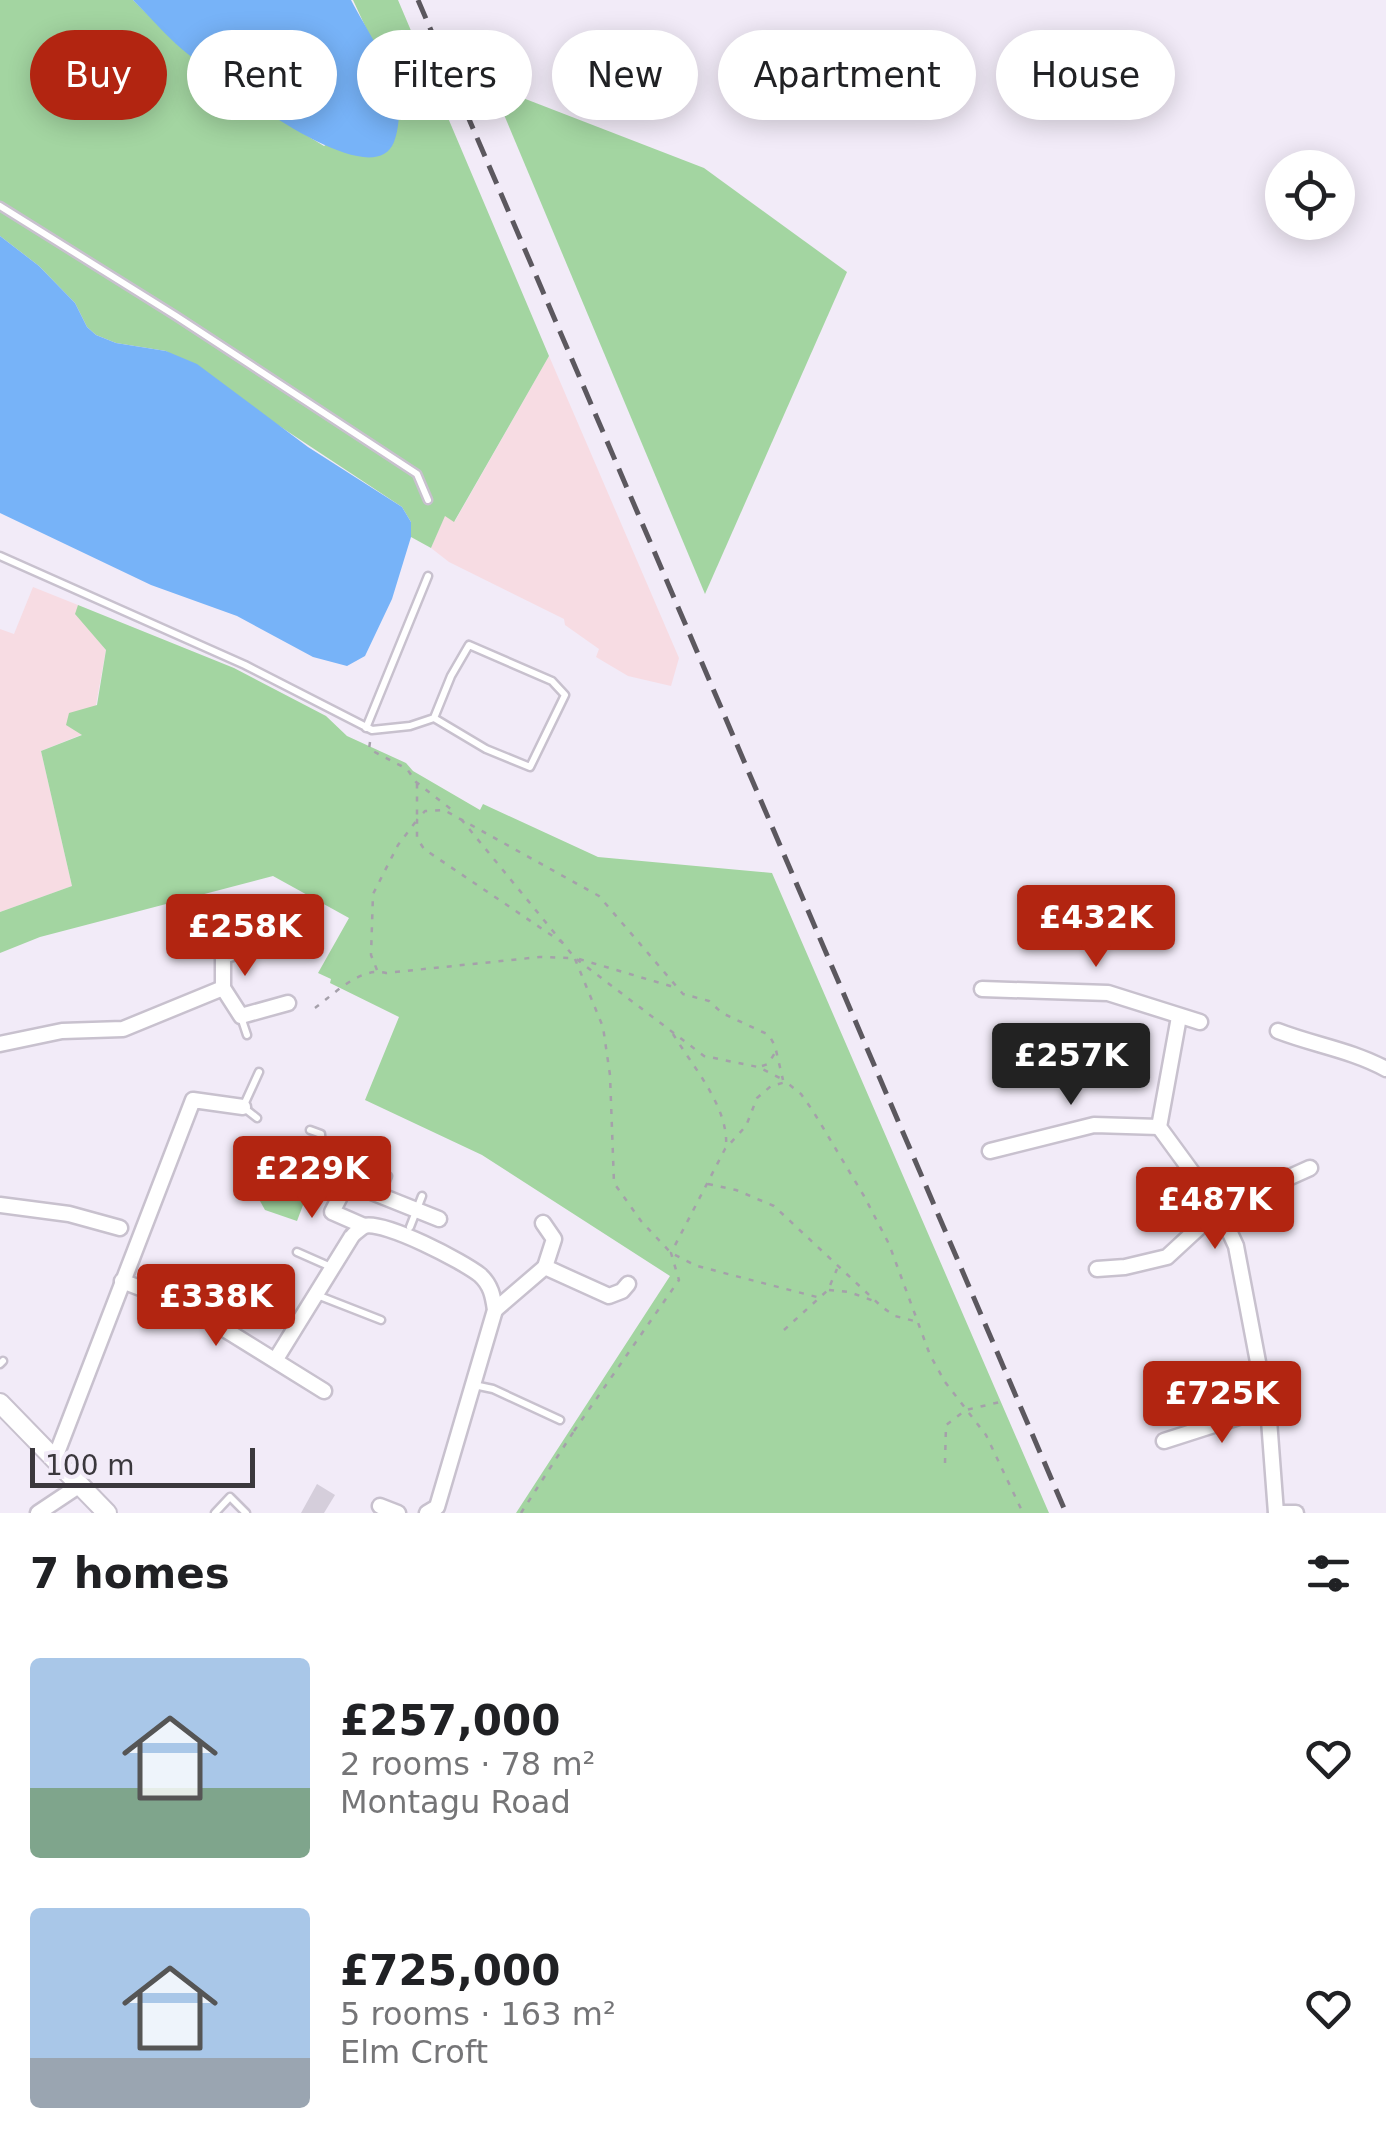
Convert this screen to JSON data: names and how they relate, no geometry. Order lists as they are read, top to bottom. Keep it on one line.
{"scale_bar":"100 m","page":{"chip":["Buy","Rent","Filters","New","Apartment","House"],"price":["£432K","£258K","£257K","£229K","£487K","£338K","£725K"],"scale":"100 m","heading":"7 homes","list":[{"name":"£257,000","note":"2 rooms · 78 m² · Montagu Road"},{"name":"£725,000","note":"5 rooms · 163 m² · Elm Croft"}]}}
